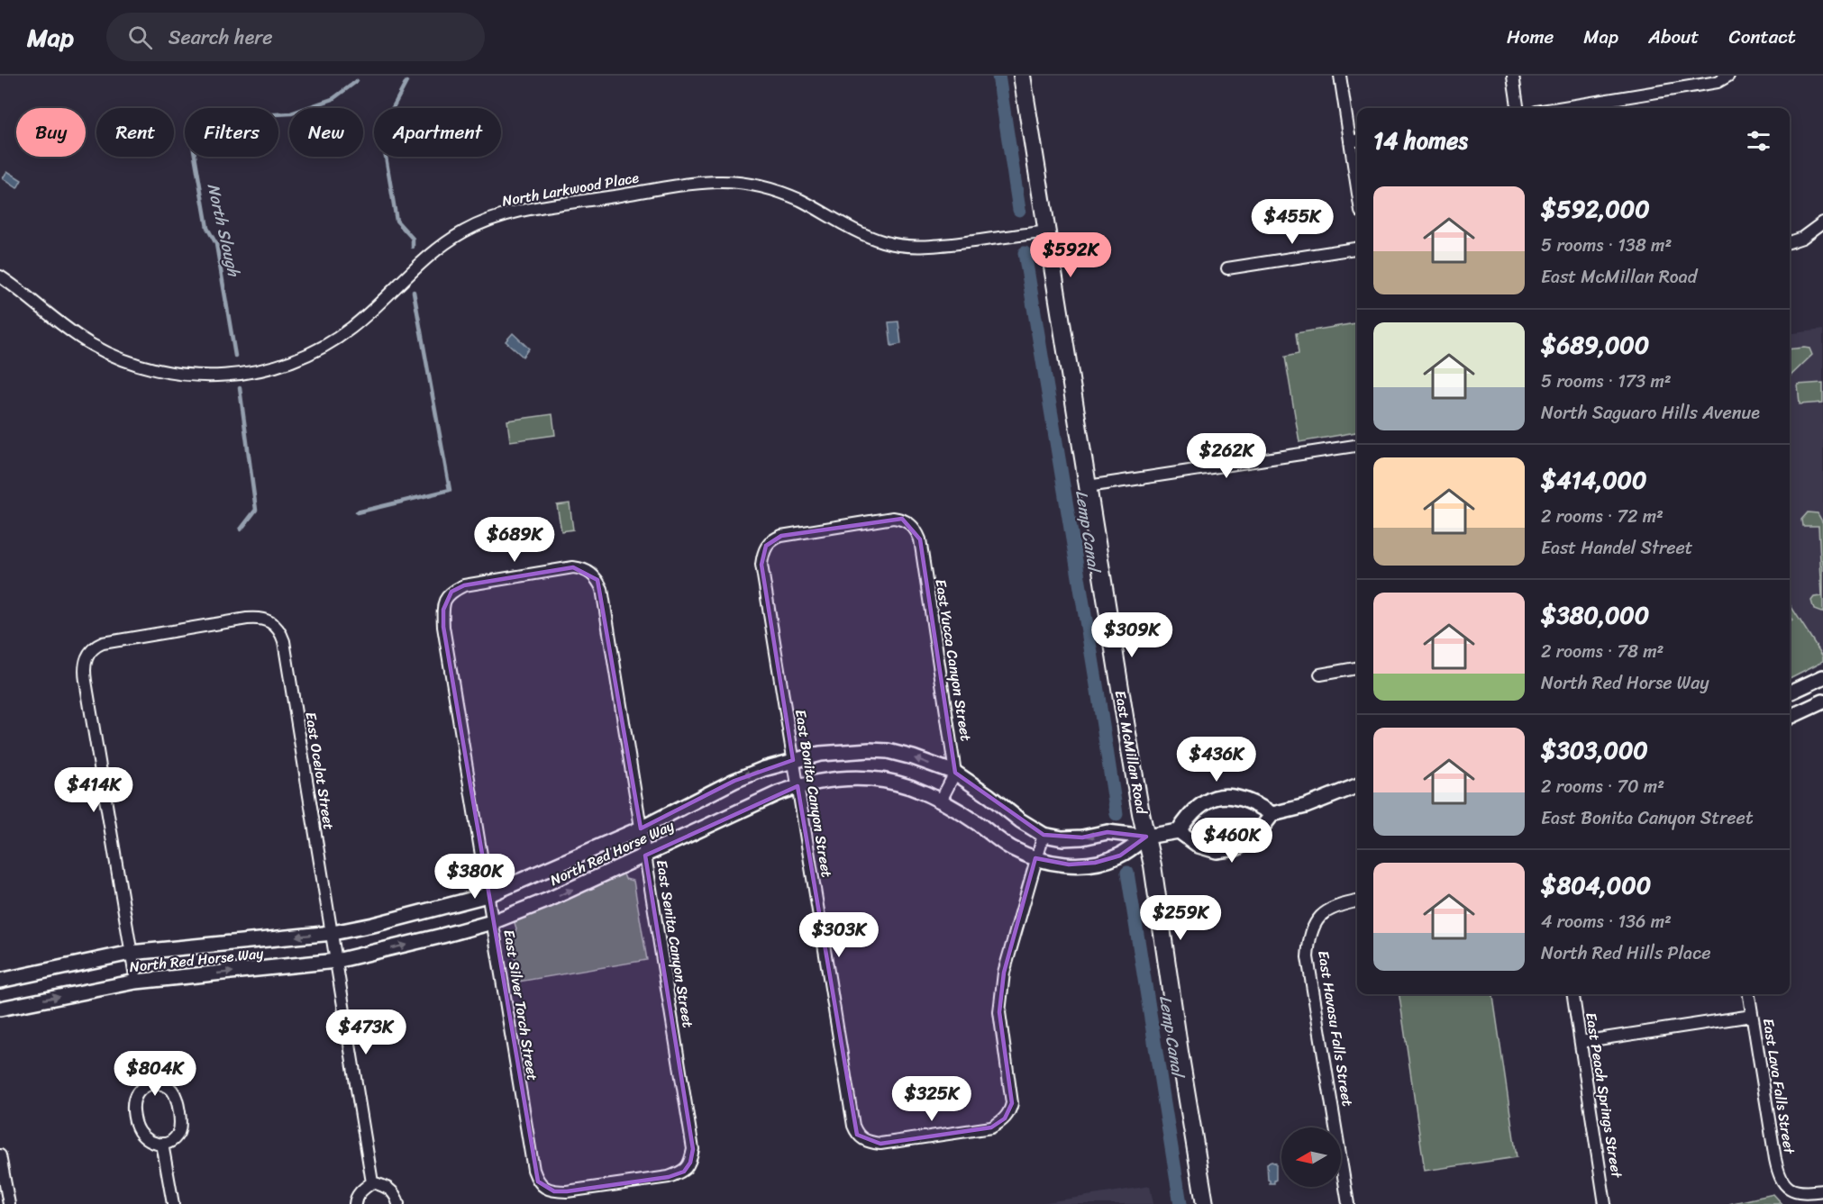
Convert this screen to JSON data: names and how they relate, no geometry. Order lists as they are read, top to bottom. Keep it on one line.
{"streets":{"main road":["East McMillan Road"],"street":["North Larkwood Place","East Yucca Canyon Street","East Ocelot Street","East Bonita Canyon Street","North Red Horse Way","East Senita Canyon Street","East Silver Torch Street","East Havasu Falls Street","East Lava Falls Street","East Peach Springs Street"]},"crossings":[["North Larkwood Place","East McMillan Road"],["East Yucca Canyon Street","East Bonita Canyon Street"],["East Yucca Canyon Street","North Red Horse Way"],["East McMillan Road","North Red Horse Way"],["East Ocelot Street","North Red Horse Way"],["East Bonita Canyon Street","North Red Horse Way"],["North Red Horse Way","East Senita Canyon Street"],["North Red Horse Way","East Silver Torch Street"],["East Senita Canyon Street","East Silver Torch Street"]],"water":["North Slough","Lemp Canal"],"north":"left","page":{"header":"Map","search":"Search here","nav":["Home","Map","About","Contact"],"chip":["Buy","Rent","Filters","New","Apartment"],"heading":"14 homes","list":[{"name":"$592,000","note":"5 rooms · 138 m² · East McMillan Road"},{"name":"$689,000","note":"5 rooms · 173 m² · North Saguaro Hills Avenue"},{"name":"$414,000","note":"2 rooms · 72 m² · East Handel Street"},{"name":"$380,000","note":"2 rooms · 78 m² · North Red Horse Way"},{"name":"$303,000","note":"2 rooms · 70 m² · East Bonita Canyon Street"},{"name":"$804,000","note":"4 rooms · 136 m² · North Red Hills Place"}],"price":["$455K","$592K","$262K","$689K","$309K","$436K","$414K","$460K","$380K","$259K","$303K","$473K","$804K","$325K"]}}
